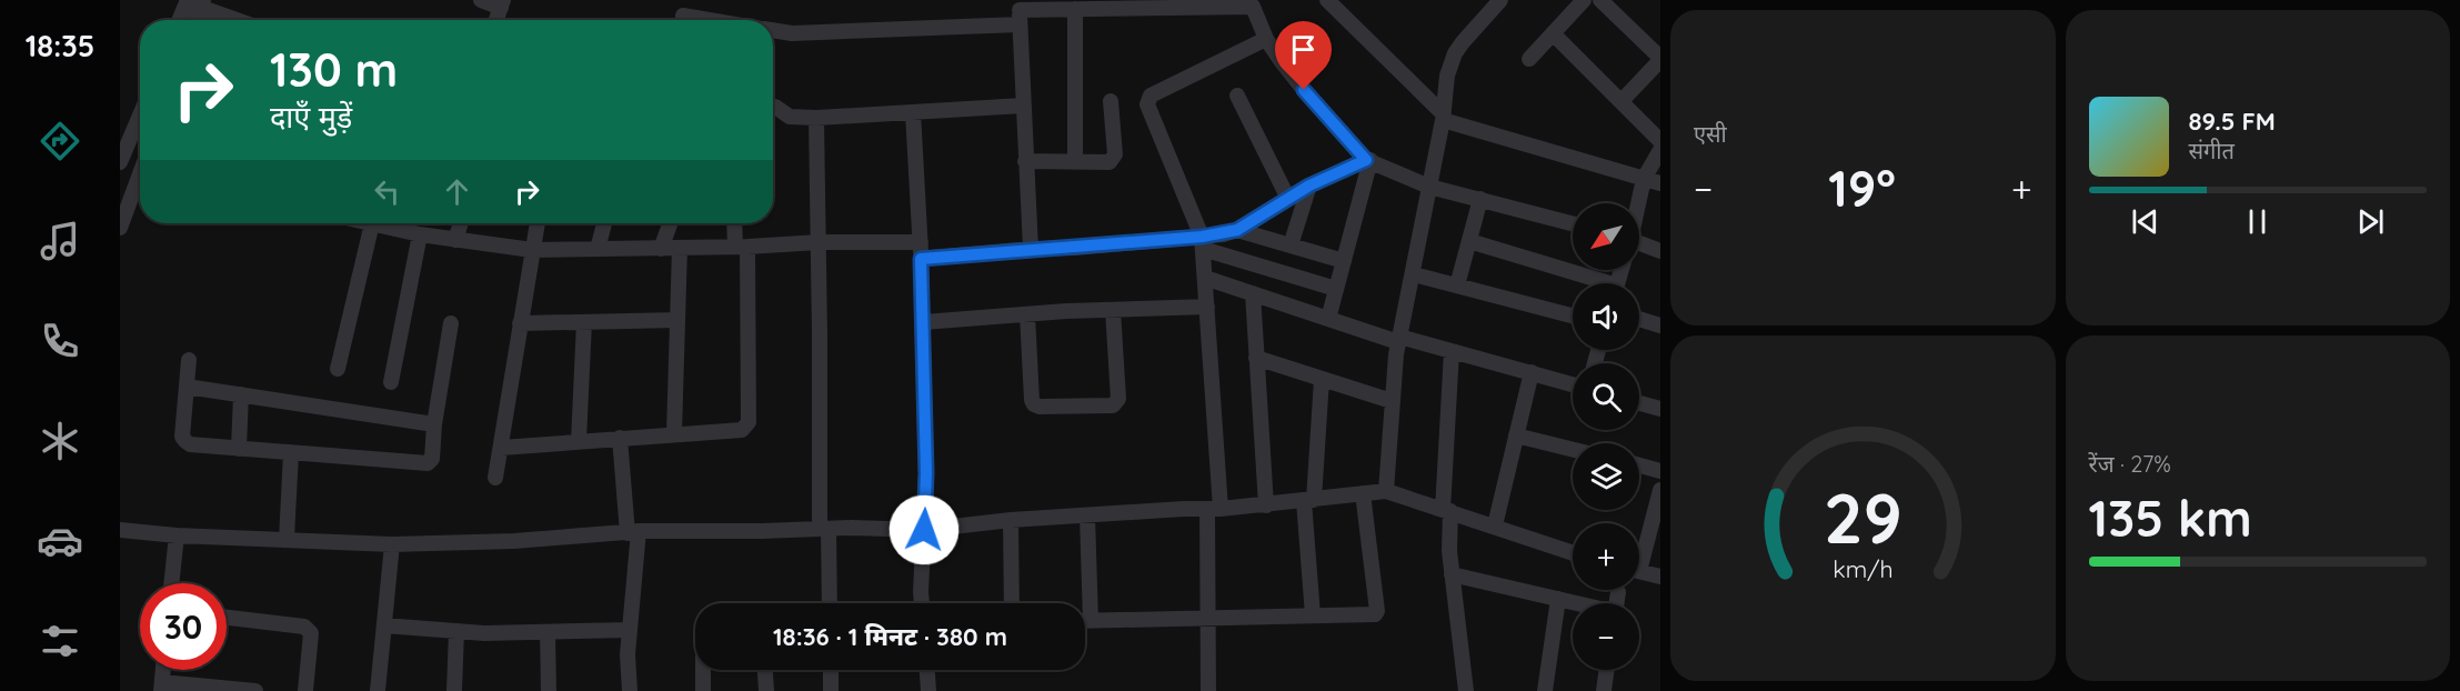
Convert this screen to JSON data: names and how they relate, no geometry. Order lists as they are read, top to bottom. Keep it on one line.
{"north":"bottom left","page":{"tabs":"18:35","tile":["एसी",["रेंज · 27%","135 km"]],"turn":["130 m","दाएँ मुड़ें"],"song":["89.5 FM","संगीत"],"heat":["−","19°","+"],"map_buttons":["+","−"],"limit":"30","trip":"18:36 · 1 मिनट · 380 m","gauge":["29","km/h"]}}
